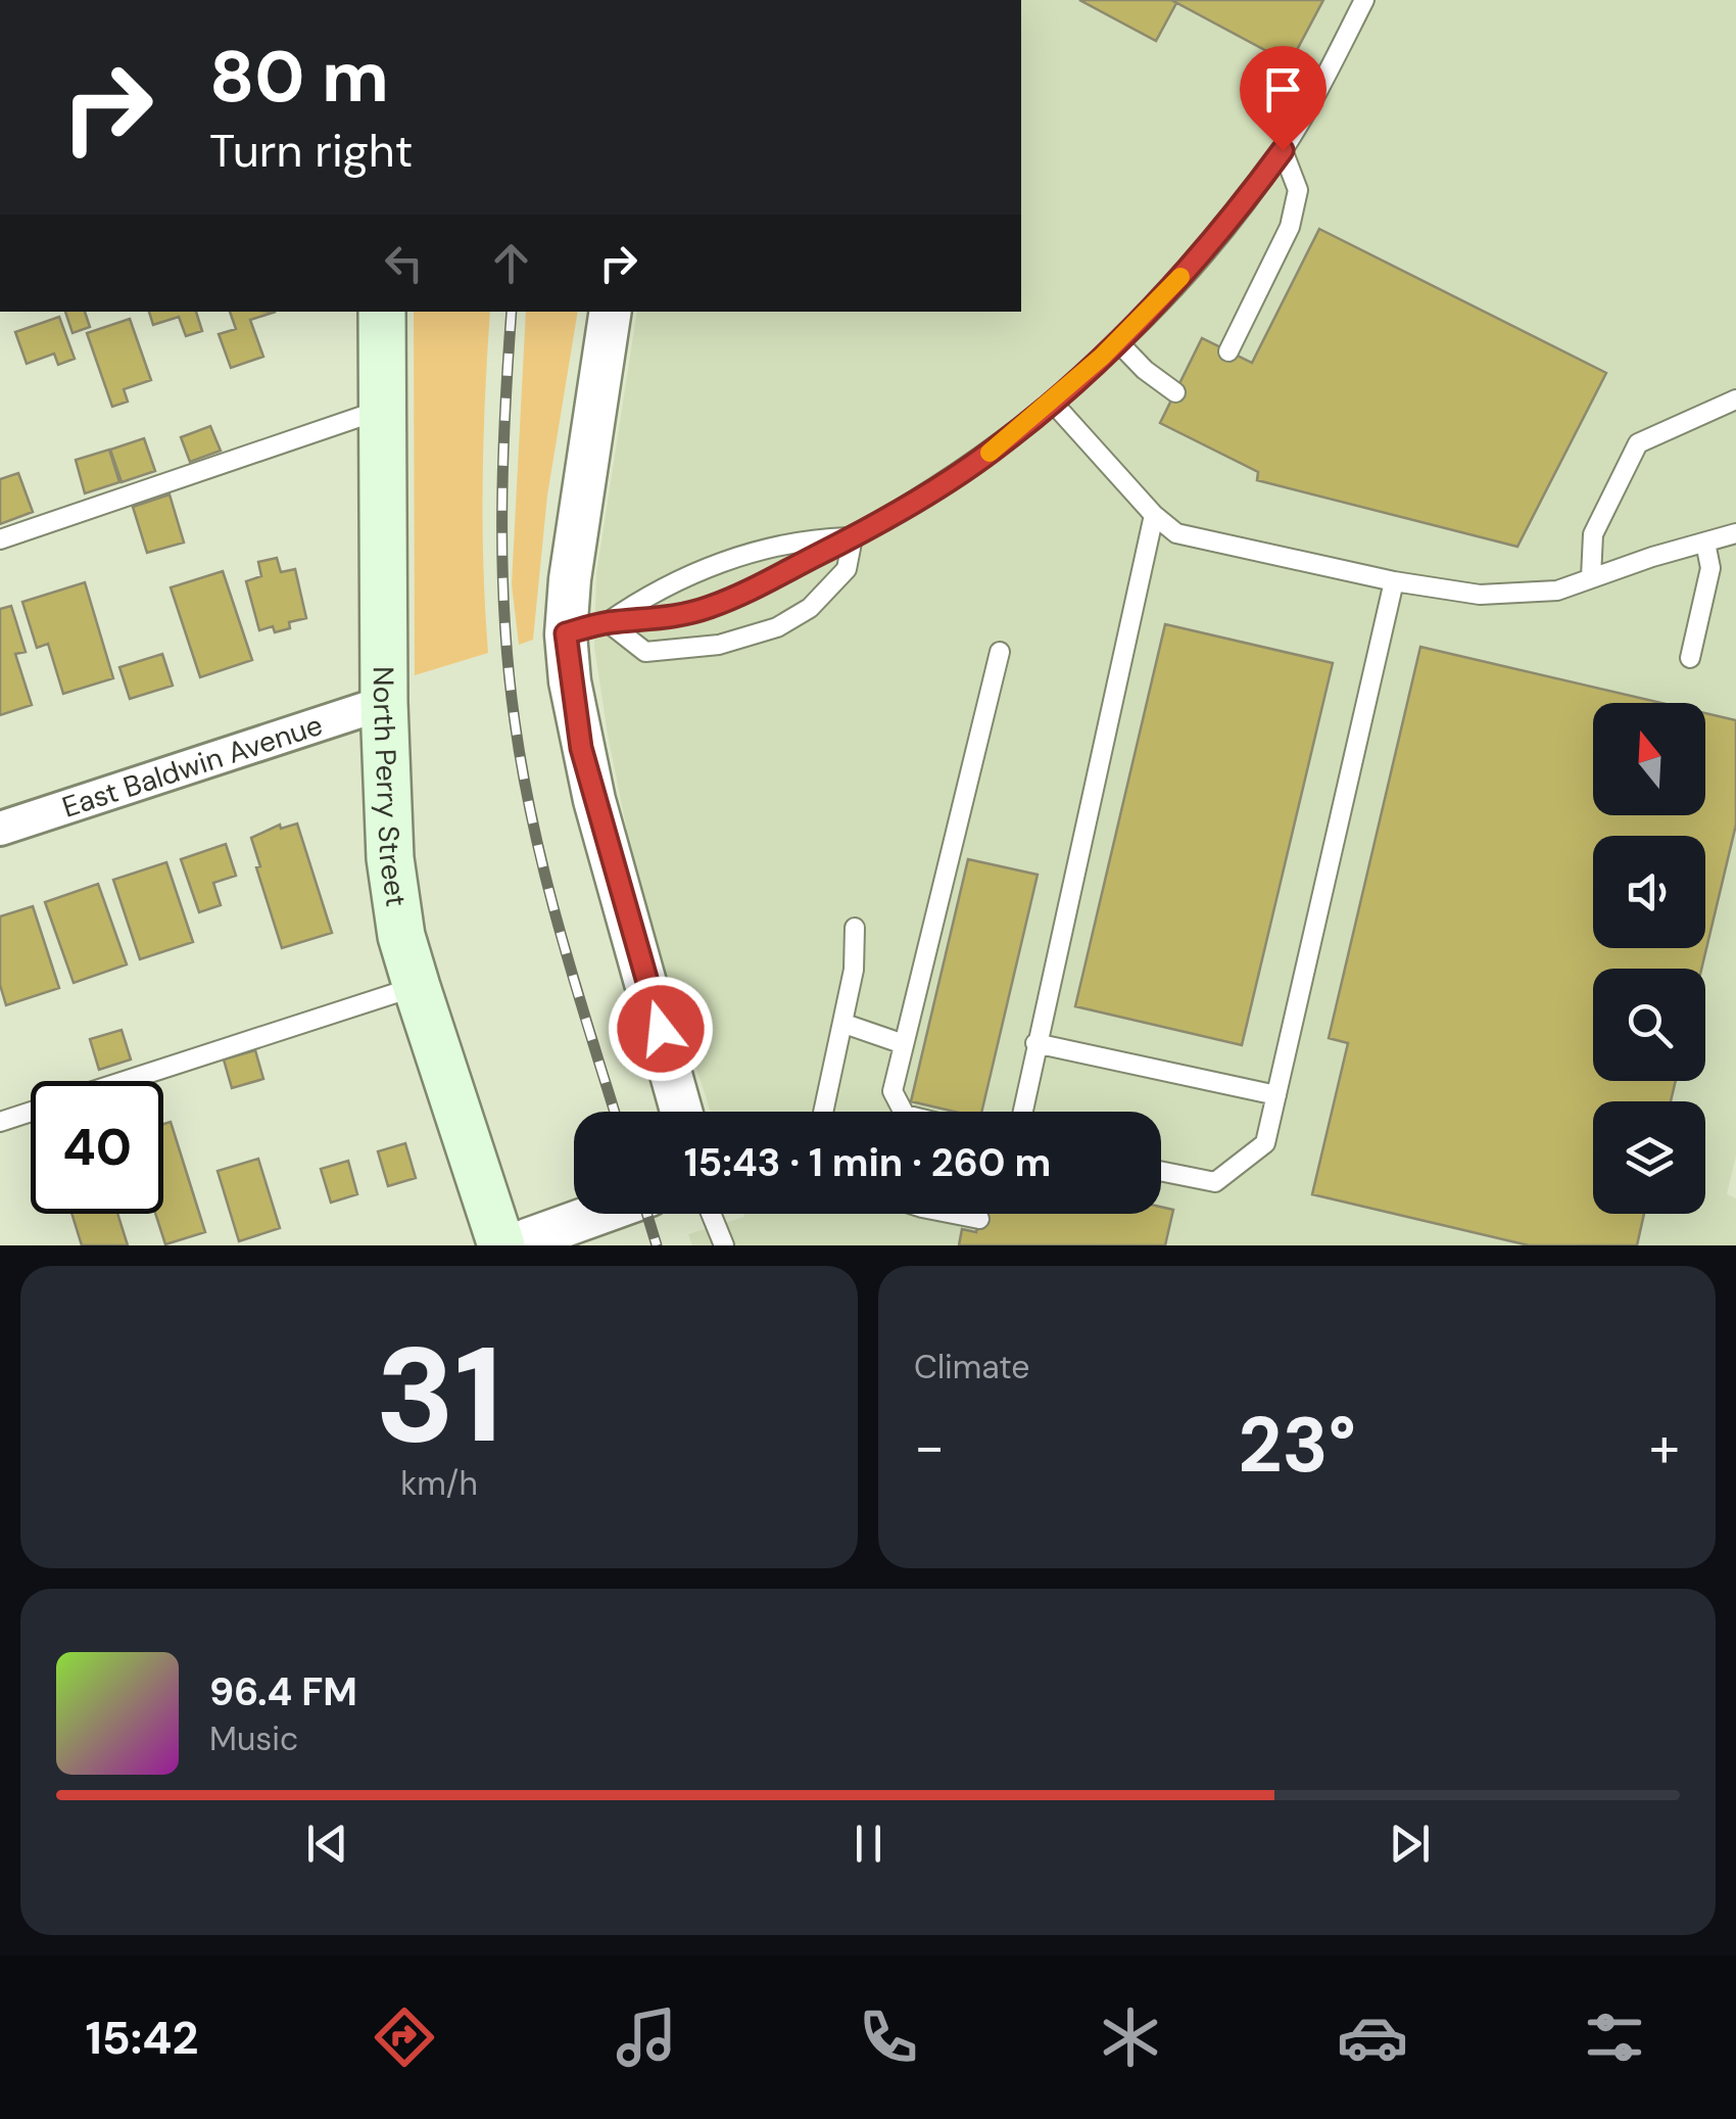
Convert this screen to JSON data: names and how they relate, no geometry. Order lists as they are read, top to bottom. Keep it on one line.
{"streets":{"main road":["North Perry Street"],"street":["East Baldwin Avenue"]},"crossings":[["East Baldwin Avenue","North Perry Street"]],"north":"top","page":{"turn":["80 m","Turn right"],"limit":"40","trip":"15:43 · 1 min · 260 m","tile":[["31","km/h"],"Climate"],"heat":["−","23°","+"],"song":["96.4 FM","Music"],"tabs":"15:42"}}
